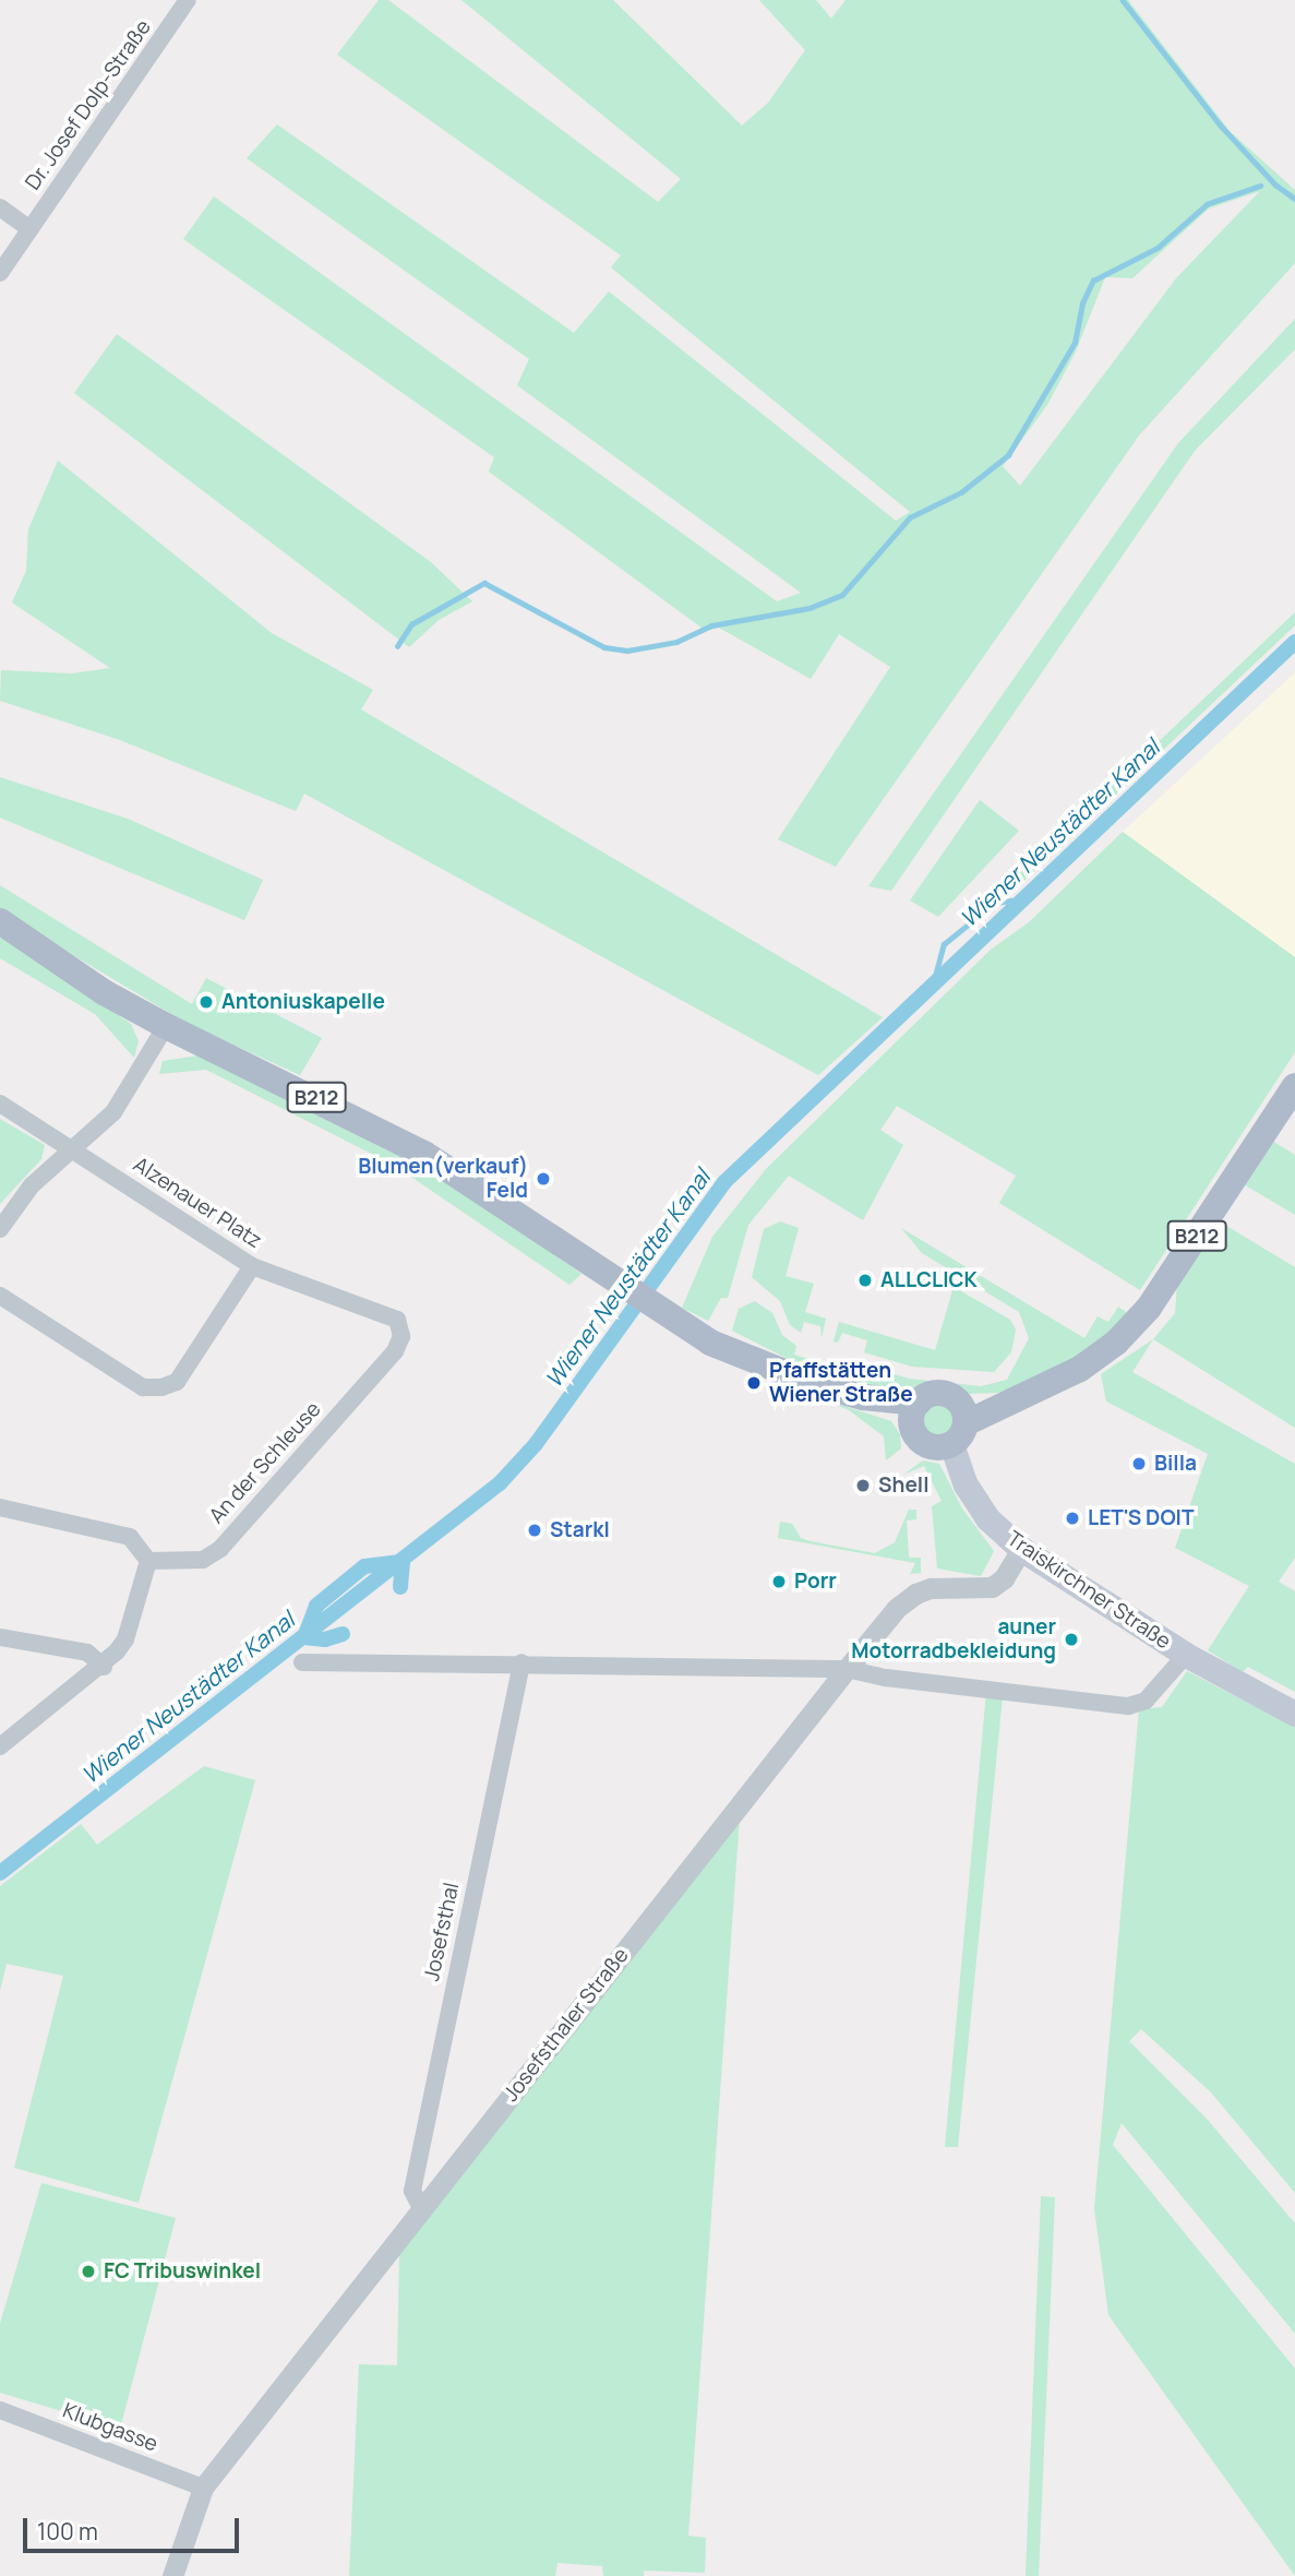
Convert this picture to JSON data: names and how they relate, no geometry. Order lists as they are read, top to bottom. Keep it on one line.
{"streets":{"main road":["B212","Traiskirchner Straße"],"street":["Dr. Josef Dolp-Straße","Alzenauer Platz","An der Schleuse","Josefsthal","Josefsthaler Straße","Klubgasse"]},"crossings":[["B212","Traiskirchner Straße"],["Alzenauer Platz","An der Schleuse"],["Traiskirchner Straße","Josefsthaler Straße"],["Josefsthal","Josefsthaler Straße"],["Josefsthaler Straße","Klubgasse"]],"water":["Wiener Neustädter Kanal"],"places":["Antoniuskapelle","Blumen(verkauf) Feld","ALLCLICK","Pfaffstätten Wiener Straße","Billa","Shell","LET'S DOIT","Starkl","Porr","auner Motorradbekleidung","FC Tribuswinkel"],"scale_bar":"100 m"}
